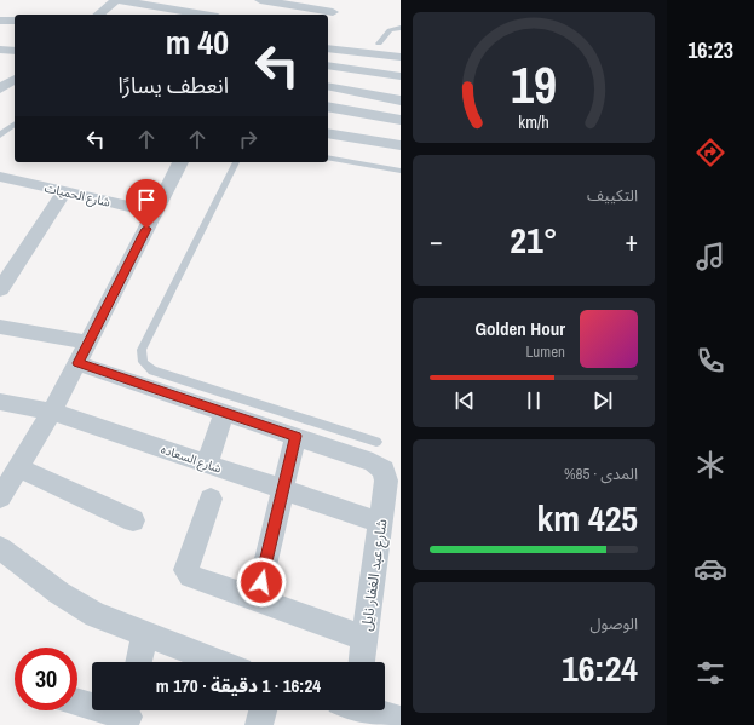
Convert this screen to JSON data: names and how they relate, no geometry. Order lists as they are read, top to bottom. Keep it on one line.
{"streets":{"street":["شارع الحميات","شارع السعاده","شارع عبد الغفار نايل"]},"crossings":[["شارع السعاده","شارع عبد الغفار نايل"]],"page":{"tabs":"16:23","turn":["40 m","انعطف يسارًا"],"tile":["التكييف",["المدى · 85%","425 km"],["الوصول","16:24"]],"heat":["−","21°","+"],"song":["Golden Hour","Lumen"],"limit":"30","trip":"16:24 · 1 دقيقة · 170 m","gauge":["19","km/h"]}}
